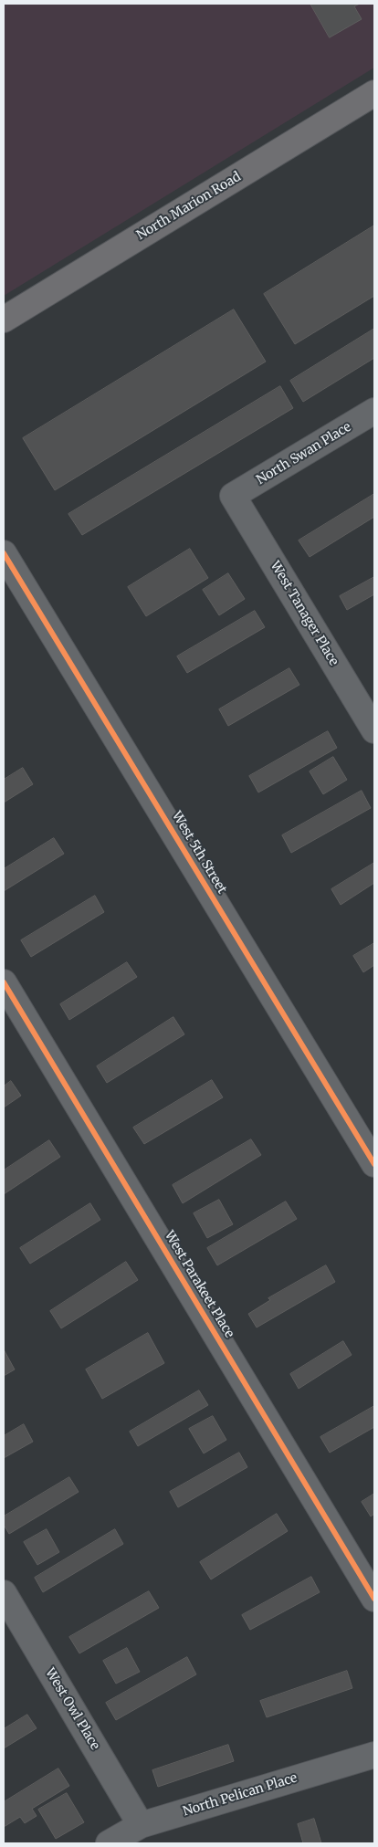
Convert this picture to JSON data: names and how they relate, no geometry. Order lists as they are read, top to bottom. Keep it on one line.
{"streets":{"main road":["North Marion Road"],"street":["North Swan Place","West Tanager Place","West 5th Street","West Parakeet Place","West Owl Place","North Pelican Place"]},"crossings":[["North Swan Place","West Tanager Place"],["West Owl Place","North Pelican Place"]]}
